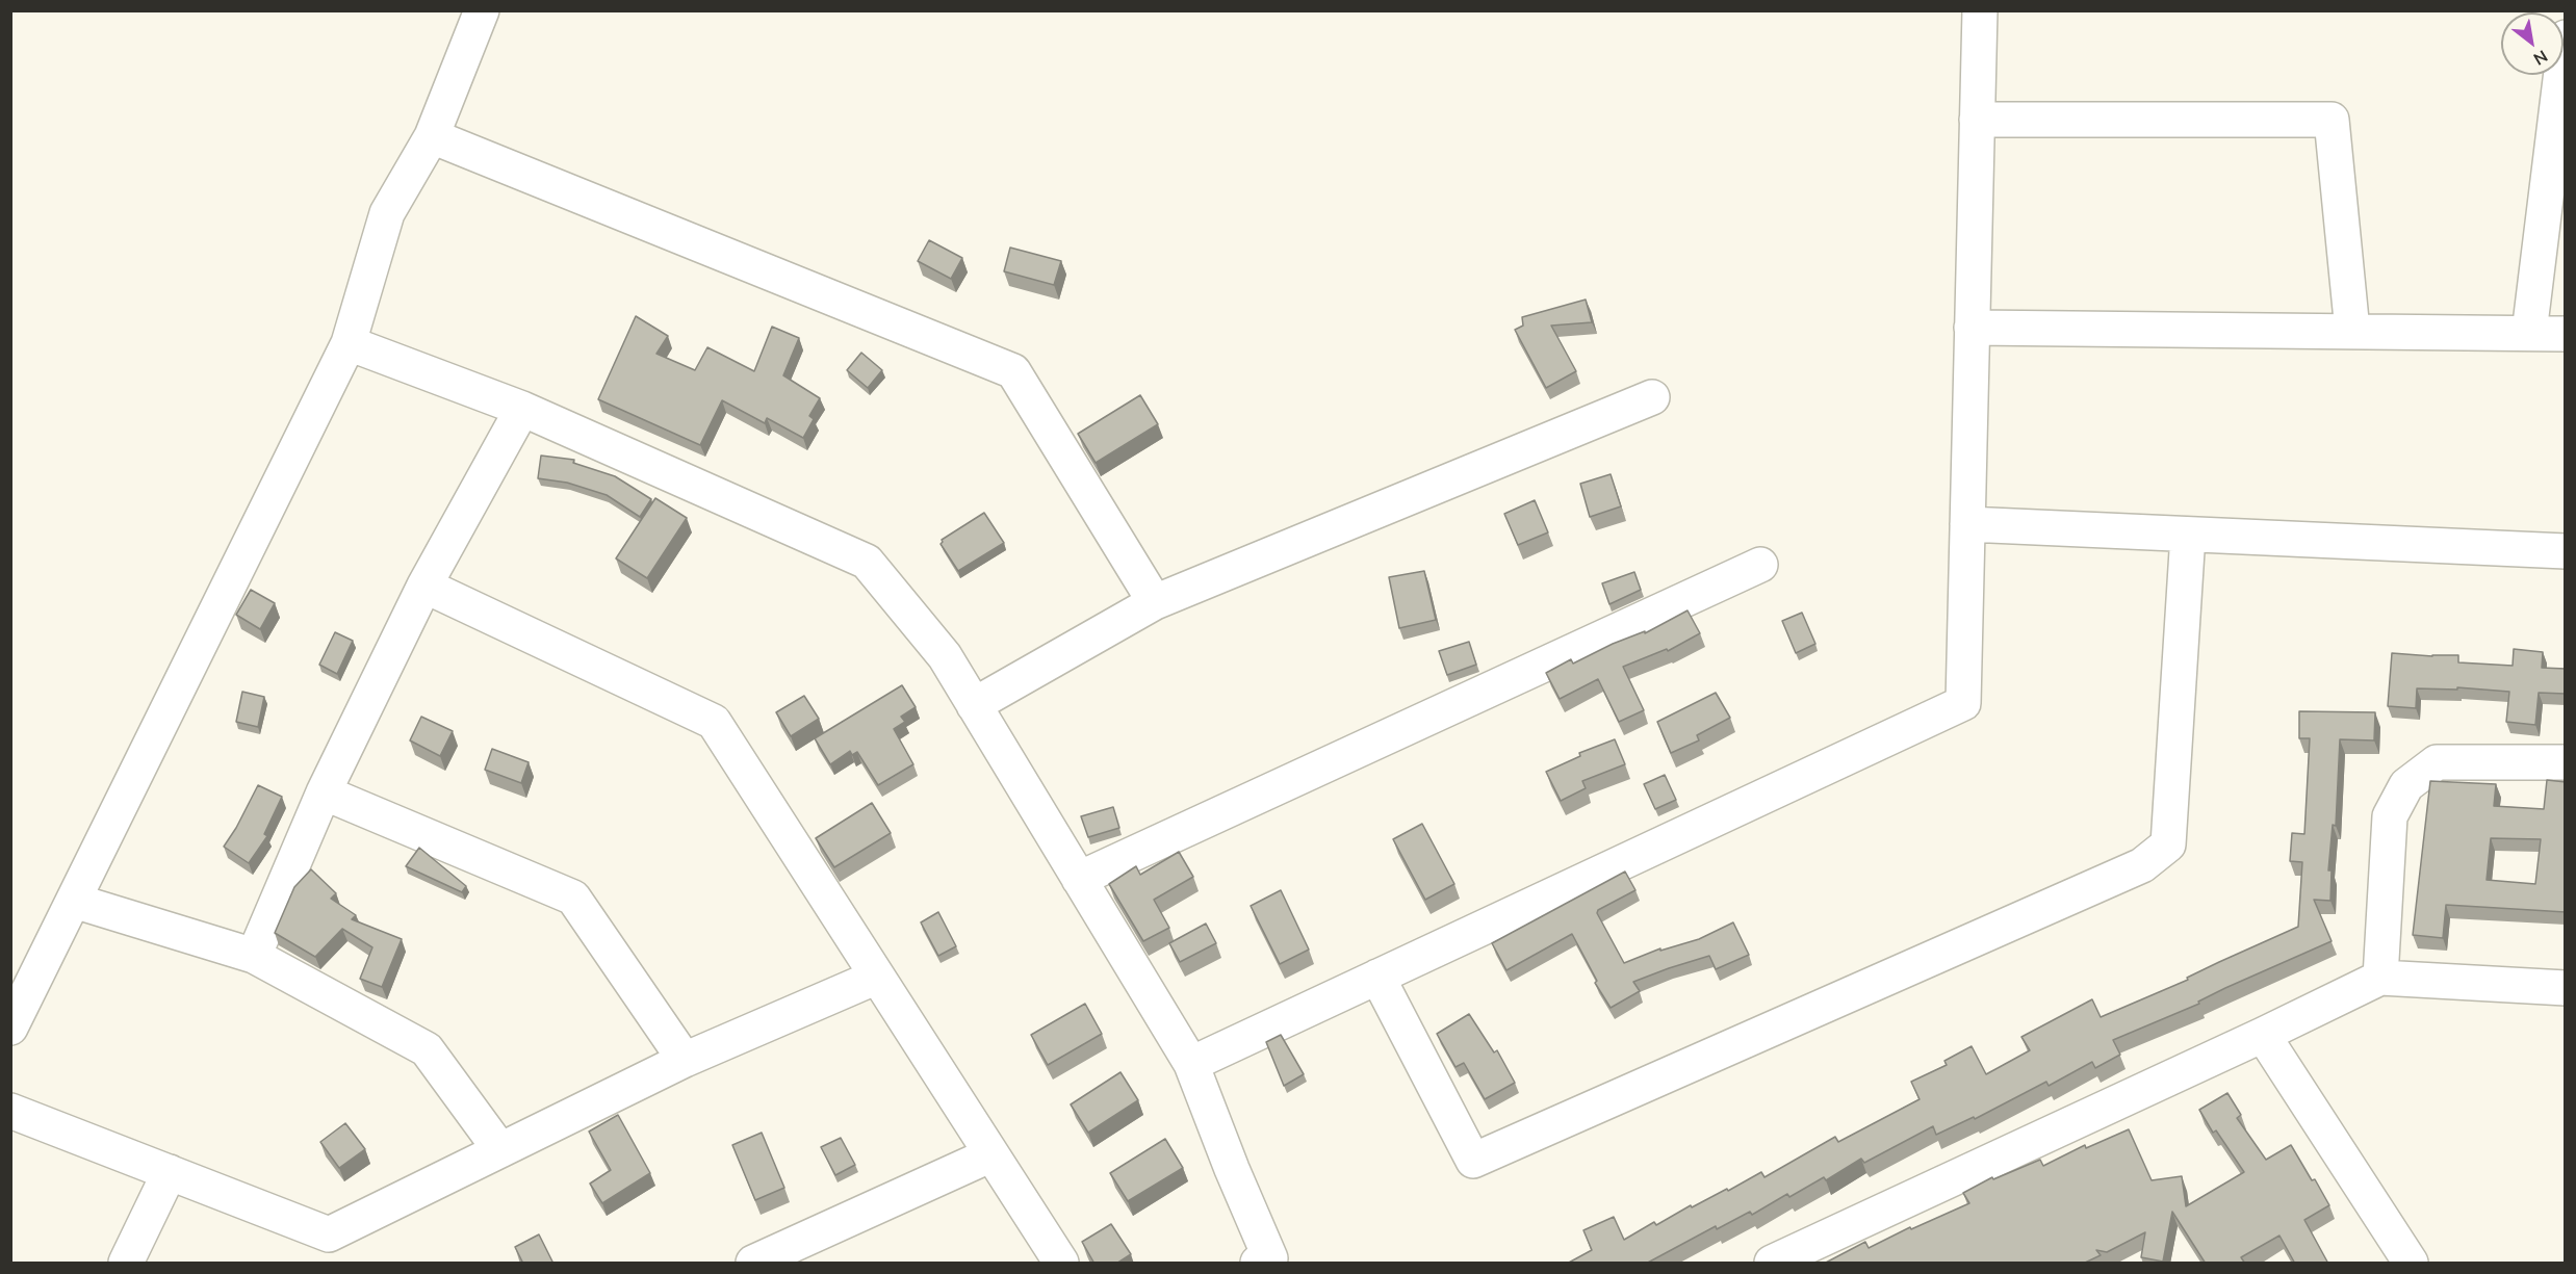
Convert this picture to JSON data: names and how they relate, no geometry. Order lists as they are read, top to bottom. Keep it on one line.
{"north":"bottom right"}
